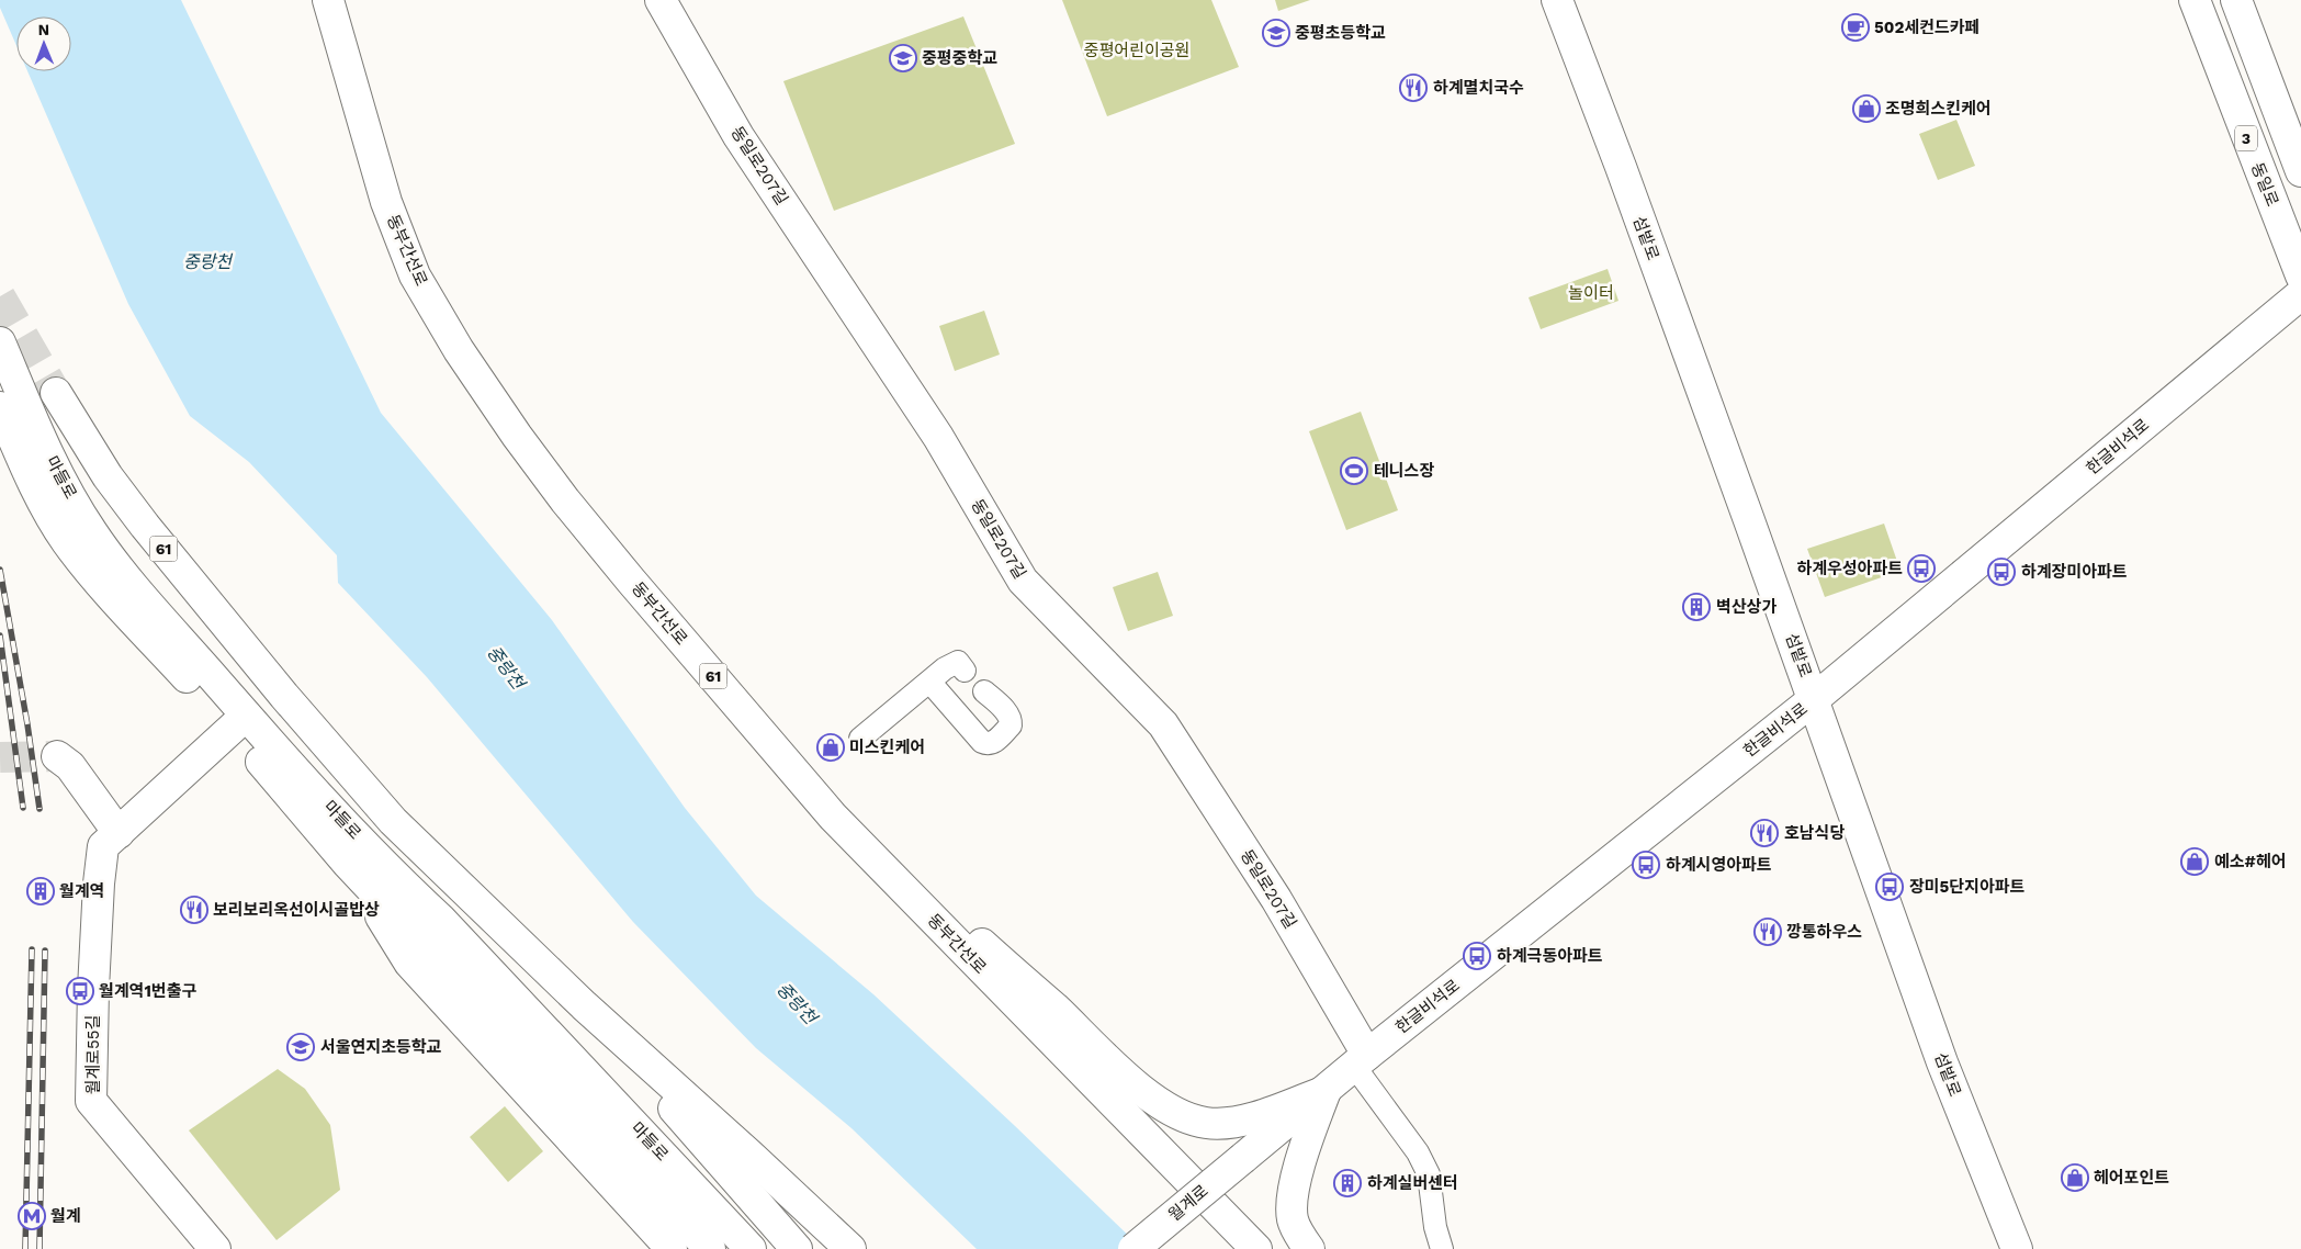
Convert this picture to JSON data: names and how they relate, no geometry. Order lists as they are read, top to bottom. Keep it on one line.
{"streets":{"main road":["3","동일로207길","동일로","섬밭로","동부간선로","한글비석로","마들로","61","월계로55길","월계로"]},"crossings":[["동일로207길","한글비석로"],["섬밭로","한글비석로"],["한글비석로","월계로"],["마들로","월계로55길"]],"water":["중랑천"],"parks":["중평어린이공원","놀이터"],"places":{"cafe":["502세컨드카페"],"school or university":["중평초등학교","중평중학교","서울연지초등학교"],"restaurant":["하계멸치국수","호남식당","보리보리옥선이시골밥상","깡통하우스"],"shop":["조명희스킨케어","미스킨케어","예소#헤어","헤어포인트"],"sports":["테니스장"],"bus stop":["하계우성아파트","하계장미아파트","하계시영아파트","장미5단지아파트","하계극동아파트","월계역1번출구"],"building":["벽산상가","월계역","하계실버센터"],"metro station":["월계"]},"north":"top"}
